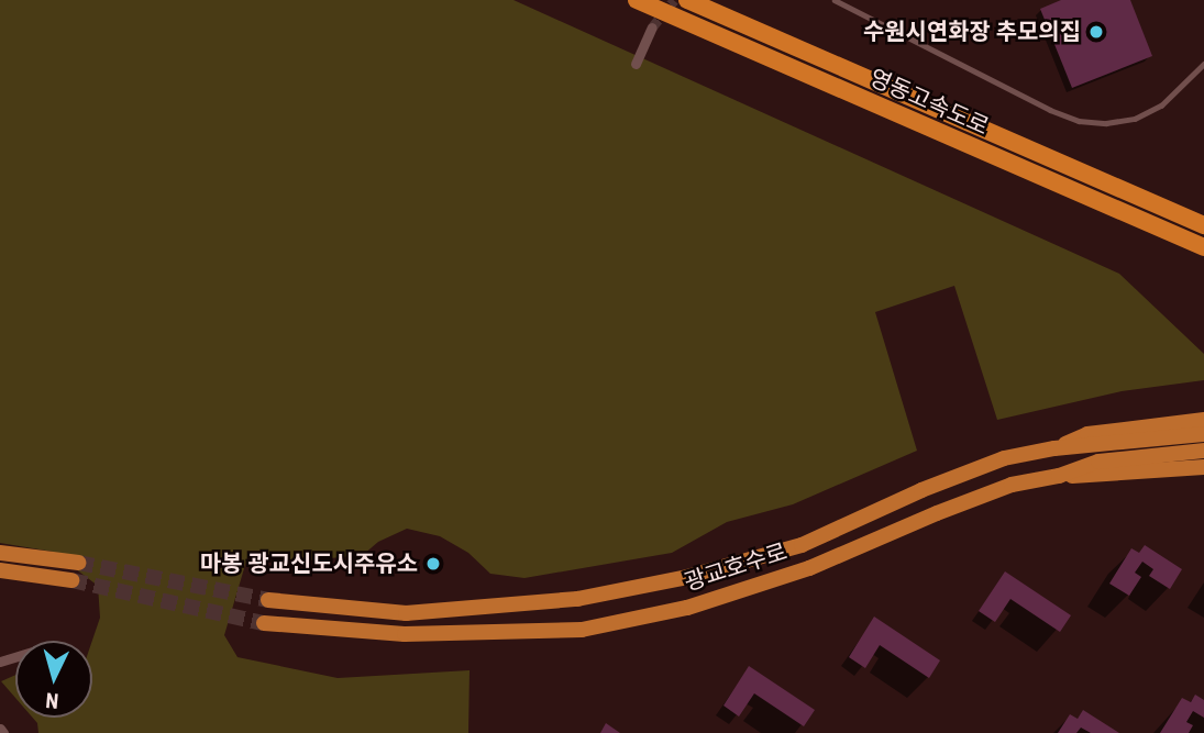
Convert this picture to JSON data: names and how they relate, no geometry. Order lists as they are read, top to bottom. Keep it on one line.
{"streets":{"highway":["영동고속도로","광교호수로"]},"places":["수원시연화장 추모의집","마봉 광교신도시주유소"],"north":"bottom"}
